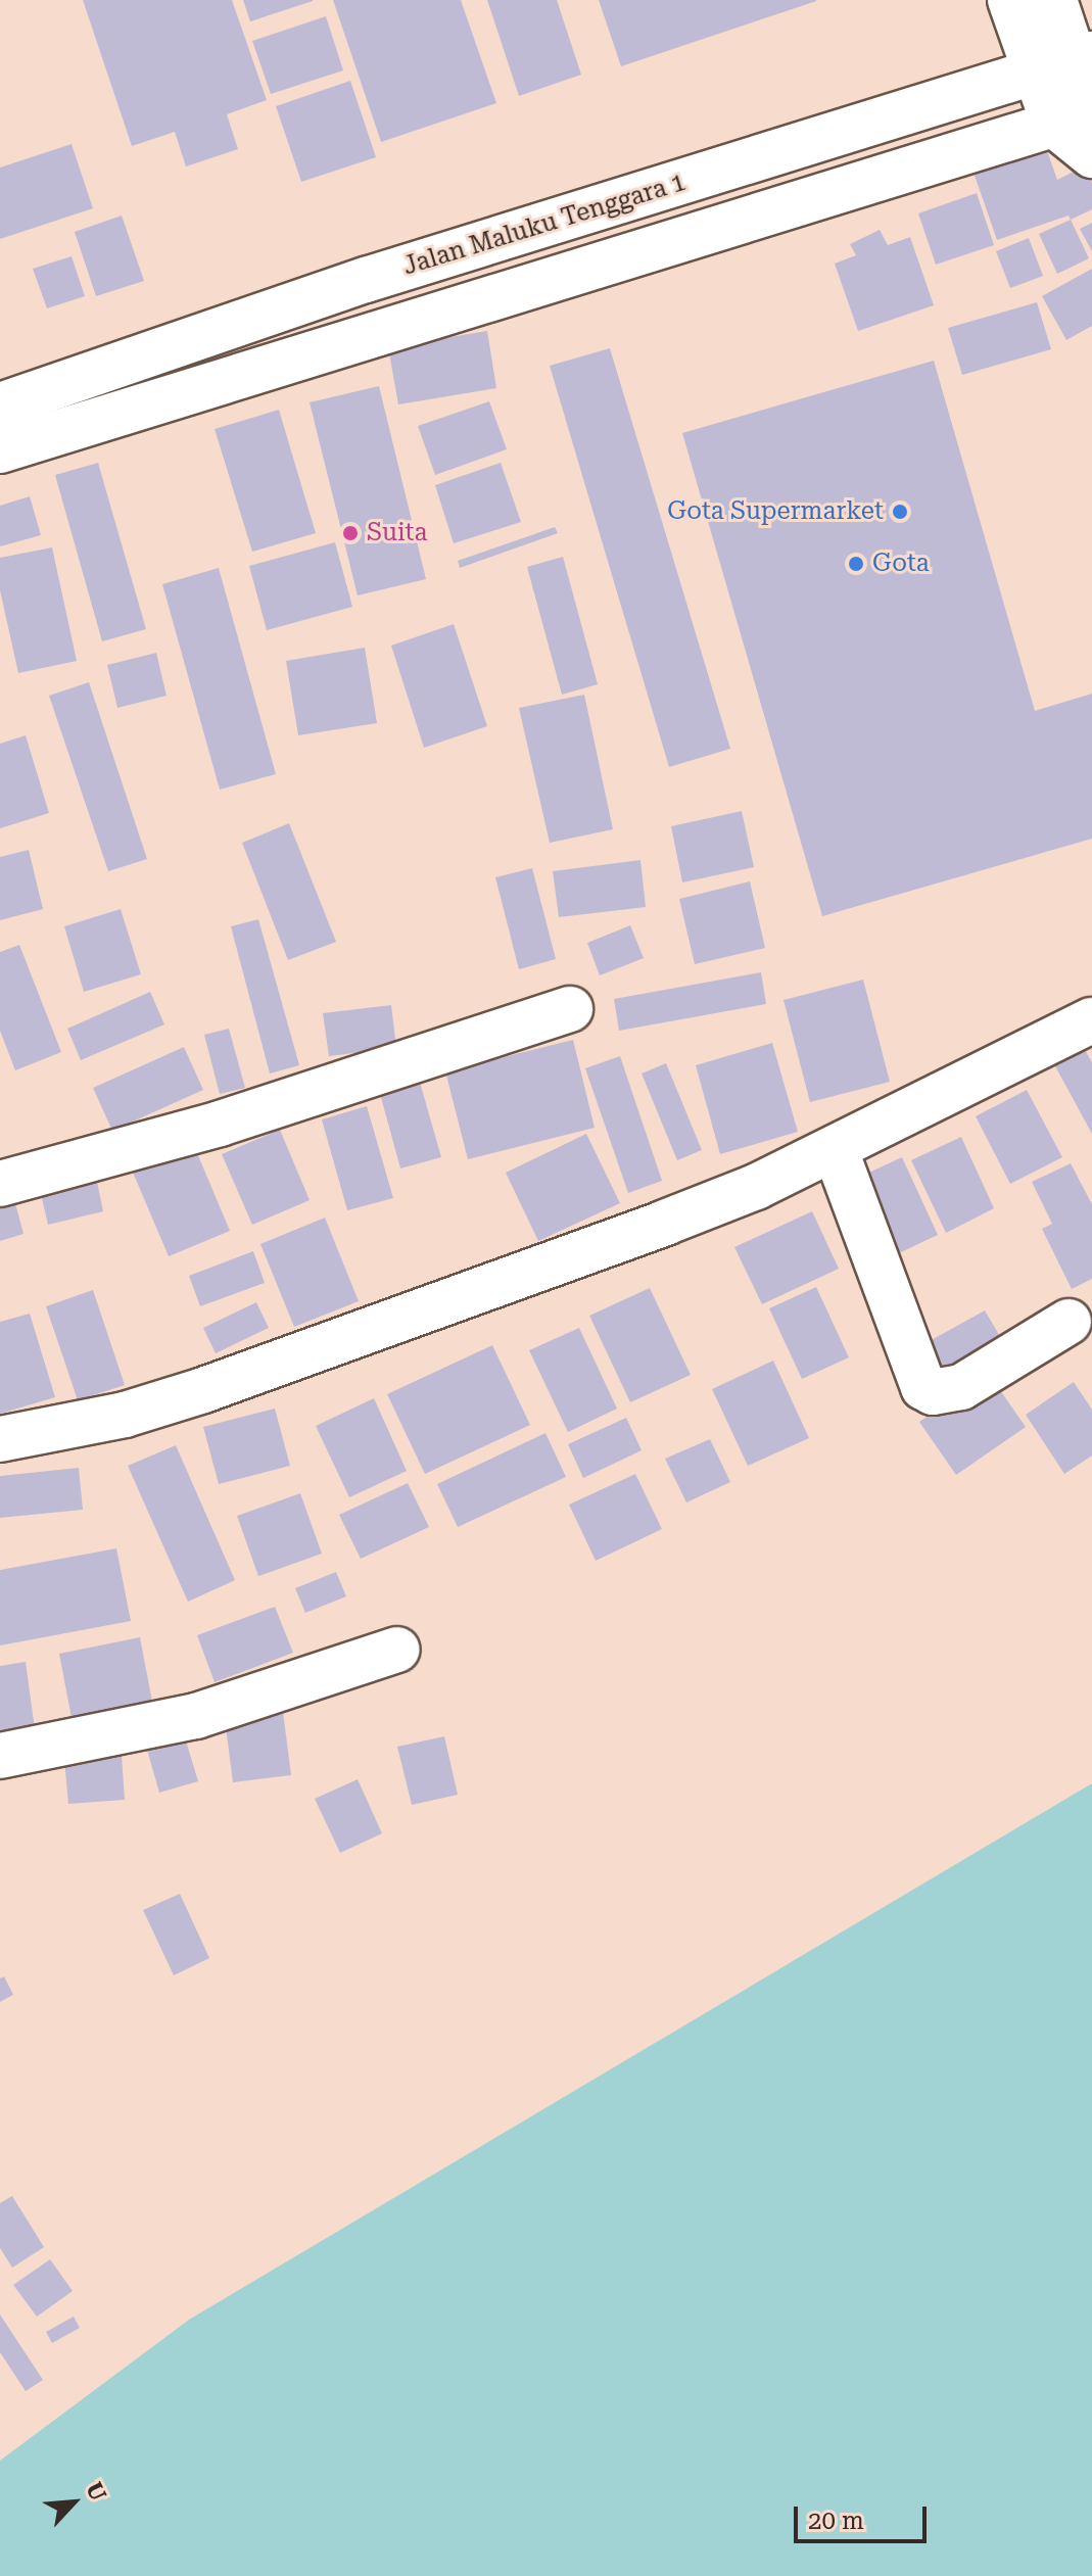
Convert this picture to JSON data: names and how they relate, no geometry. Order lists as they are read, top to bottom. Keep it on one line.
{"streets":{"main road":["Jalan Maluku Tenggara 1"]},"places":["Gota Supermarket","Suita","Gota"],"scale_bar":"20 m","north":"top right"}
